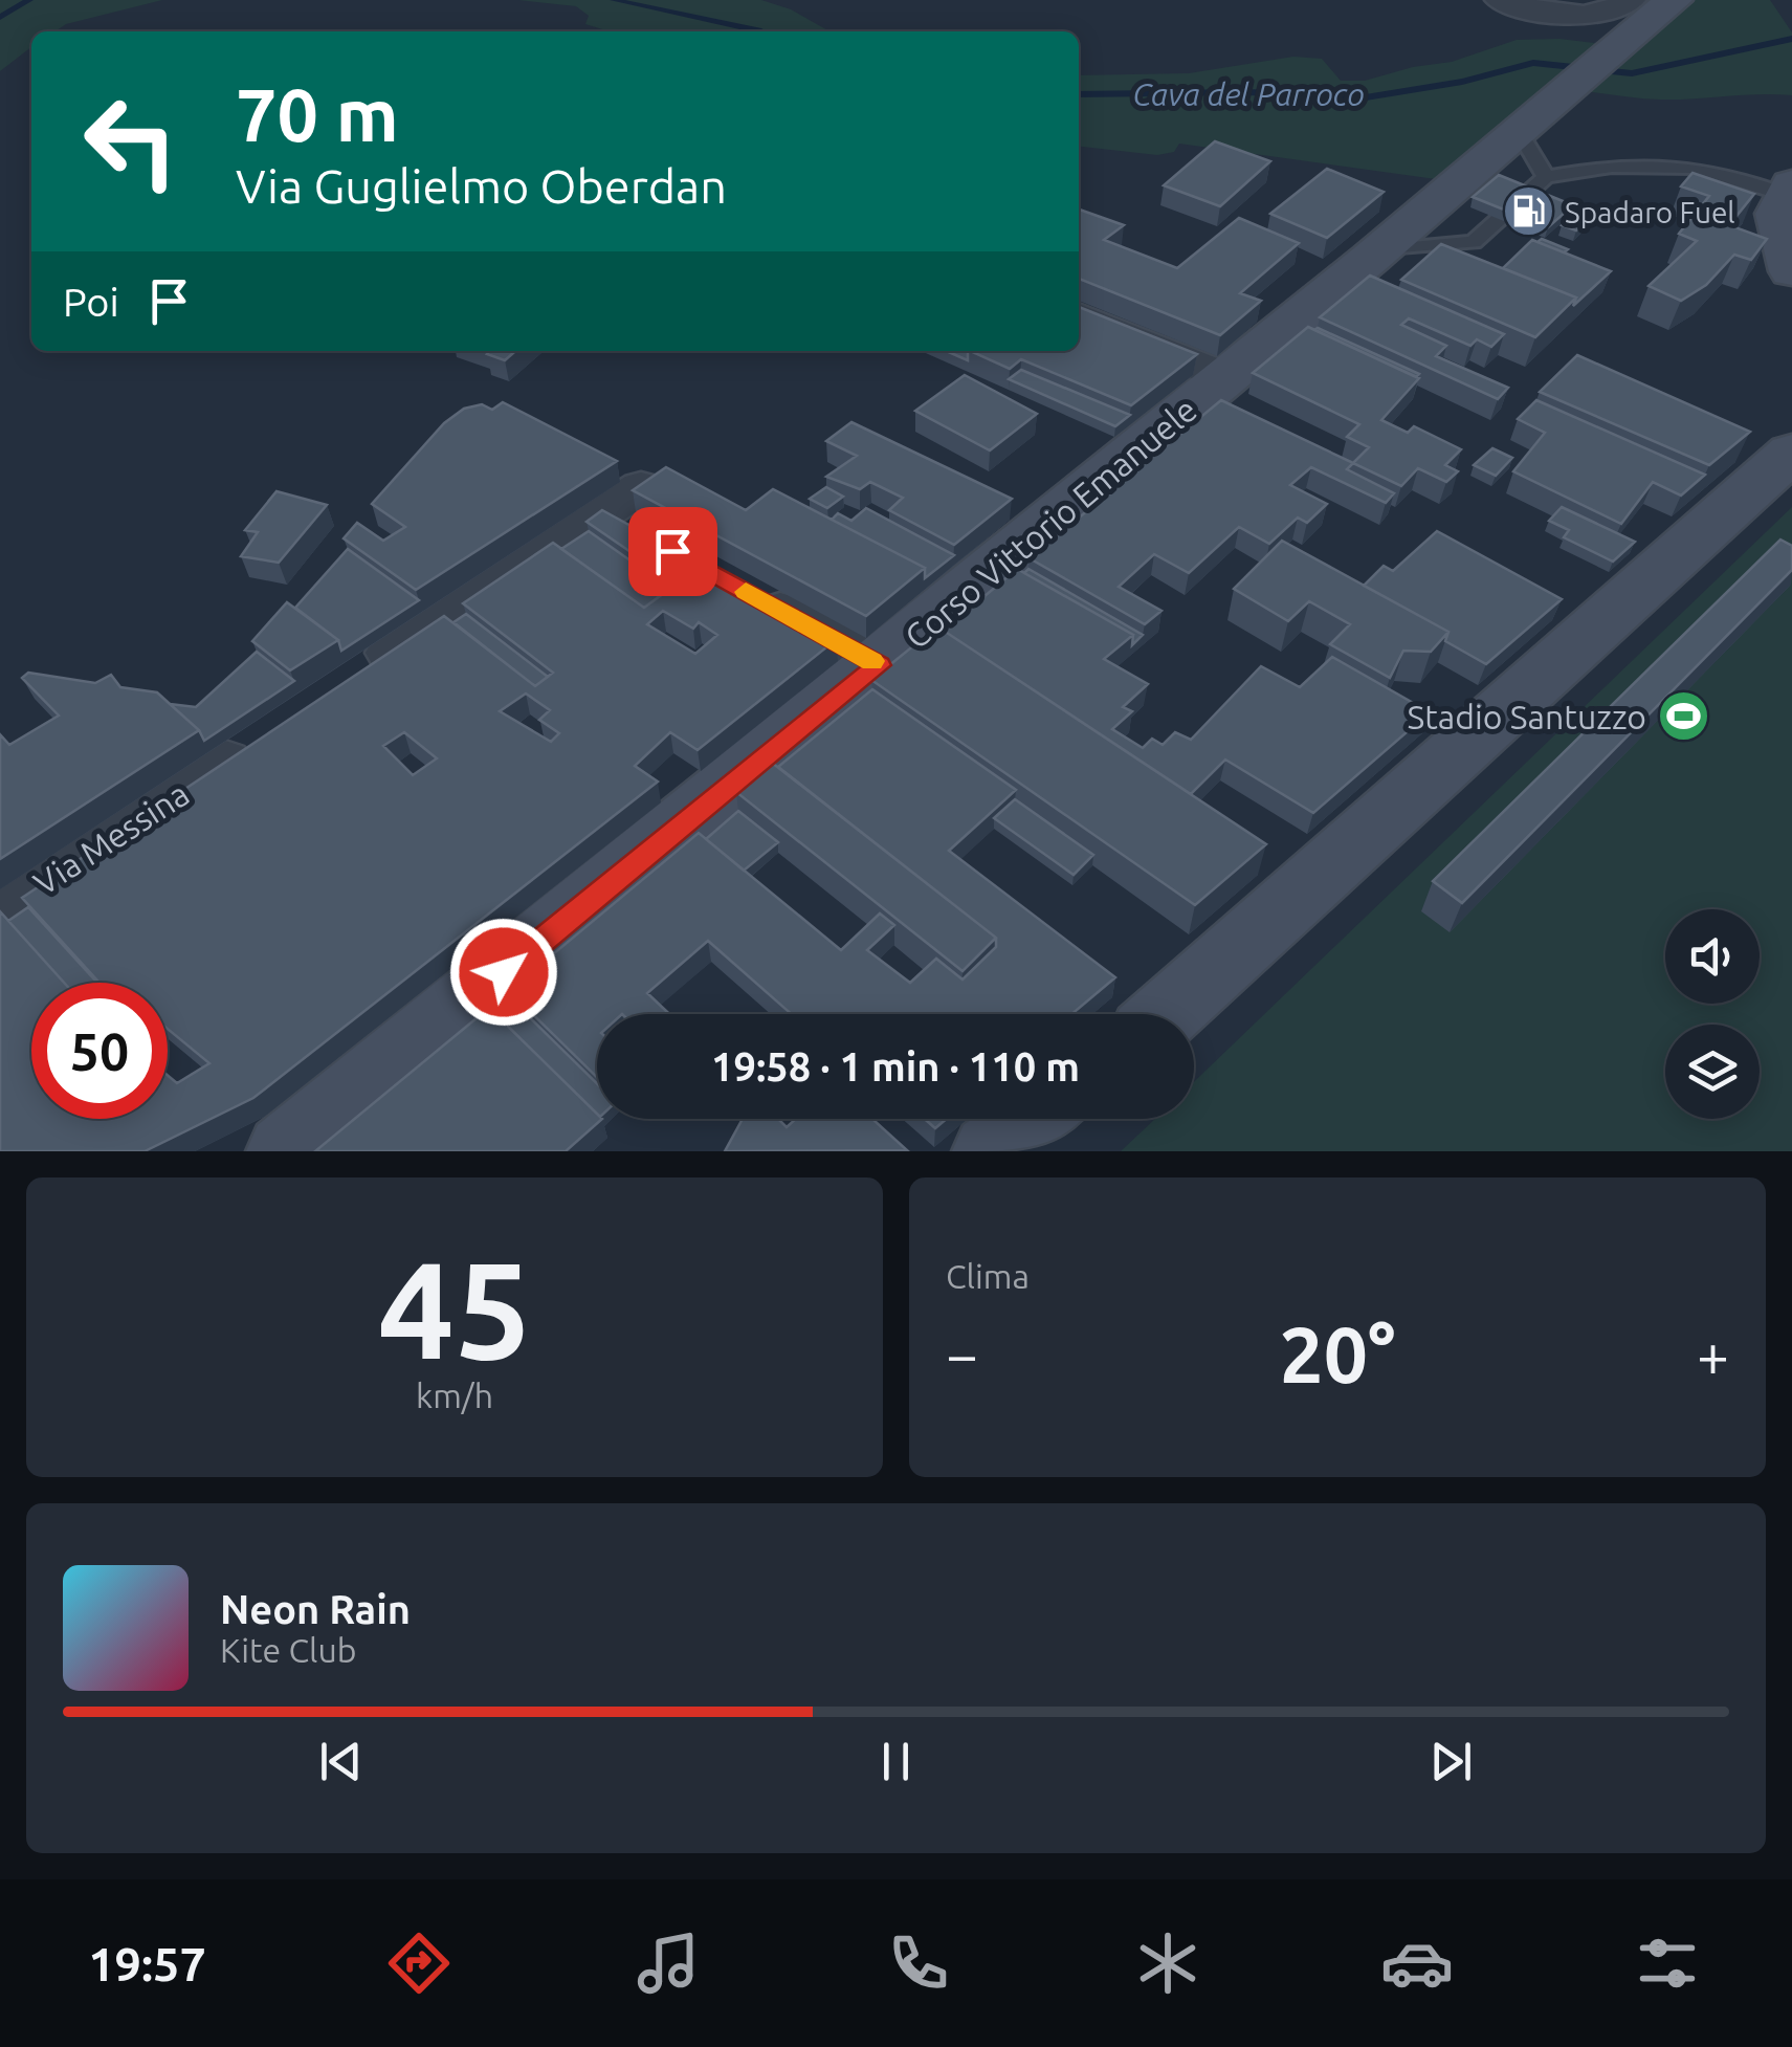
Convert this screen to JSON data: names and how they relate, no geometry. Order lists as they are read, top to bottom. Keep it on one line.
{"streets":{"main road":["Corso Vittorio Emanuele"],"street":["Via Messina"]},"water":["Cava del Parroco"],"places":{"fuel station":["Spadaro Fuel"],"sports":["Stadio Santuzzo"]},"page":{"turn":["70 m","Via Guglielmo Oberdan"],"then":"Poi","limit":"50","trip":"19:58 · 1 min · 110 m","tile":[["45","km/h"],"Clima"],"heat":["−","20°","+"],"song":["Neon Rain","Kite Club"],"tabs":"19:57"}}
